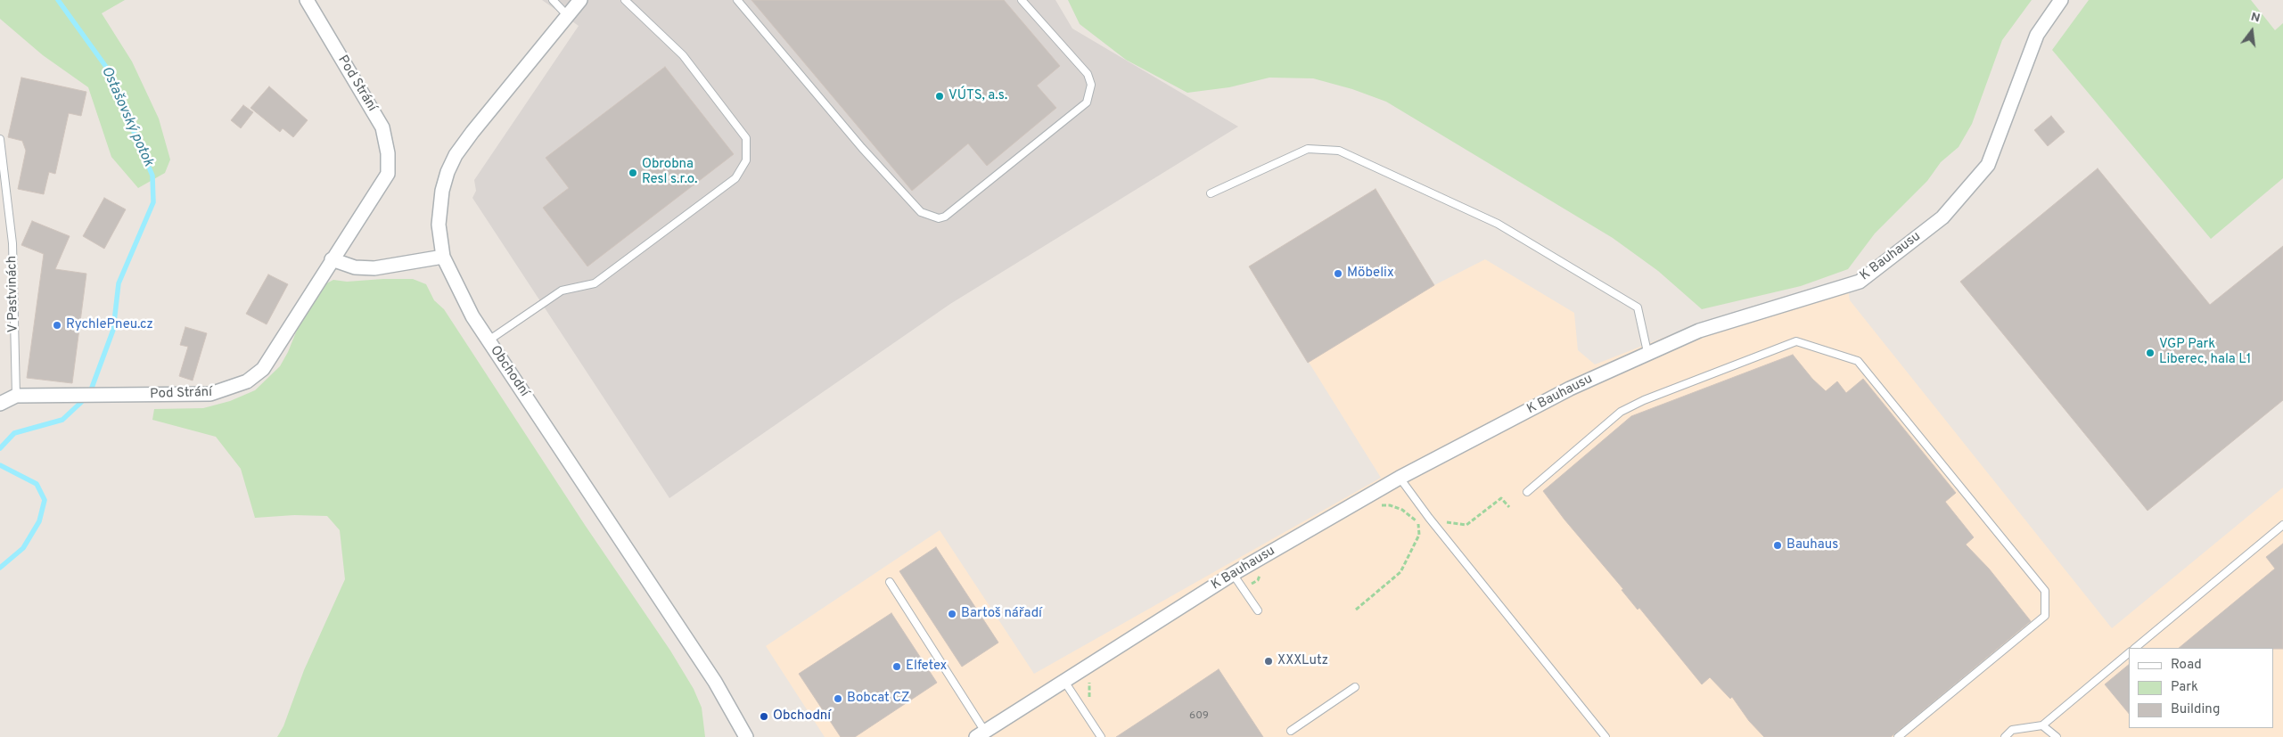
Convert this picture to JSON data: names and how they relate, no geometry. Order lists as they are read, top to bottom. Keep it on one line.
{"streets":{"street":["Pod Strání","K Bauhausu","Obchodní"],"lane":["V Pastvinách"]},"crossings":[["Pod Strání","V Pastvinách"]],"water":["Ostašovský potok"],"places":["VÚTS, a.s.","Obrobna Resl s.r.o.","Möbelix","RychlePneu.cz","VGP Park Liberec, hala L1","Bauhaus","Bartoš nářadí","XXXLutz","Elfetex","Bobcat CZ","Obchodní"],"house_numbers":["609"],"legend":["Road","Park","Building"],"north":"top"}
